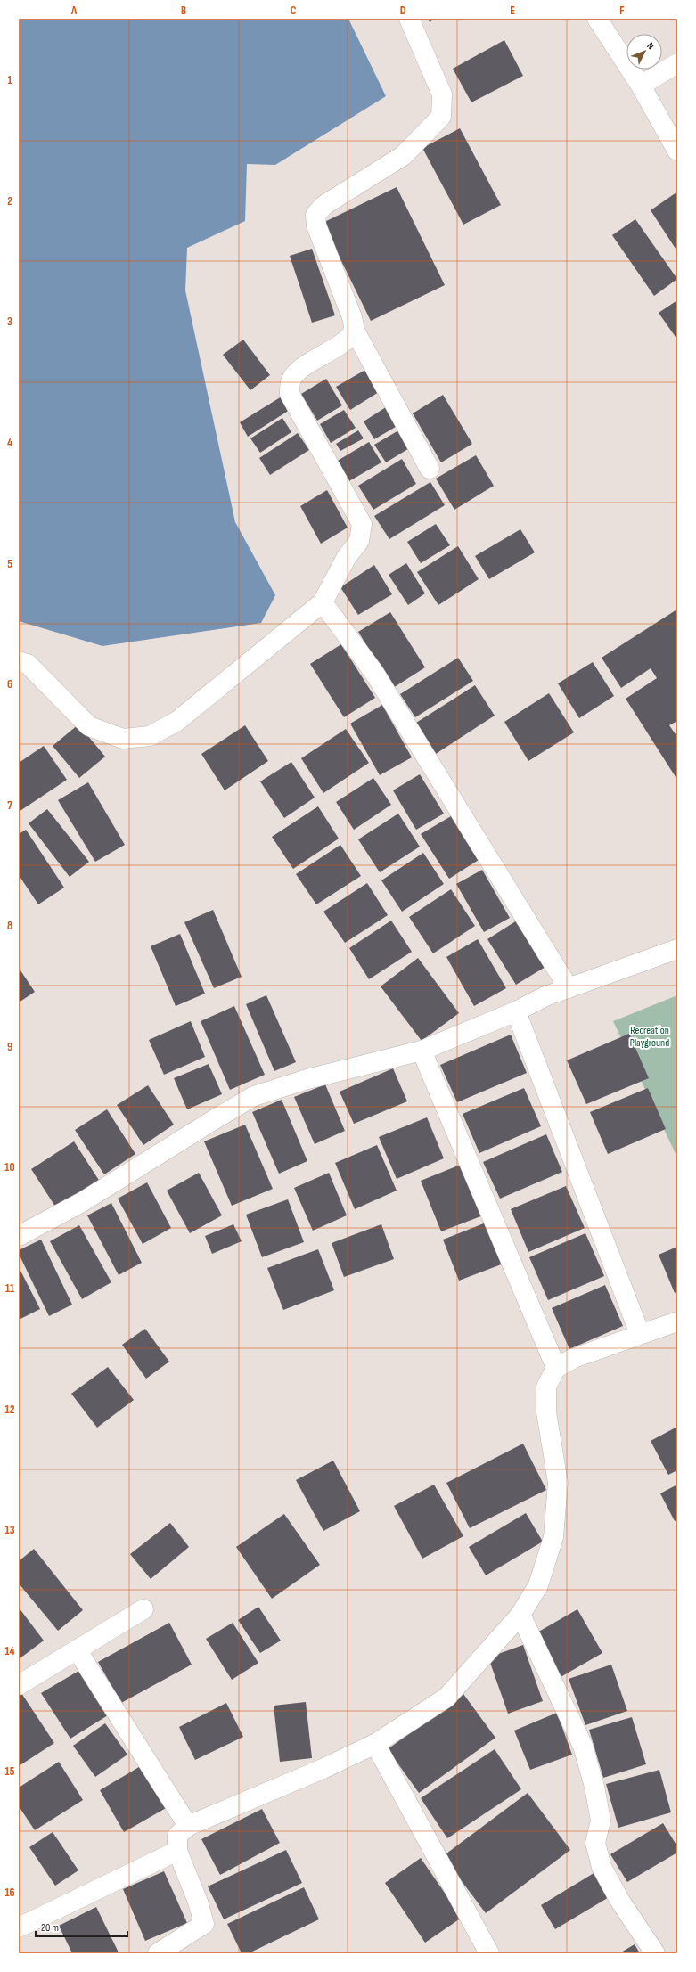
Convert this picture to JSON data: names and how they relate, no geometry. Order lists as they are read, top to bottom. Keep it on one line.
{"parks":["Recreation Playground"],"scale_bar":"20 m","north":"top right","grid":{"columns":["A","B","C","D","E","F"],"rows":["1","2","3","4","5","6","7","8","9","10","11","12","13","14","15","16"]}}
